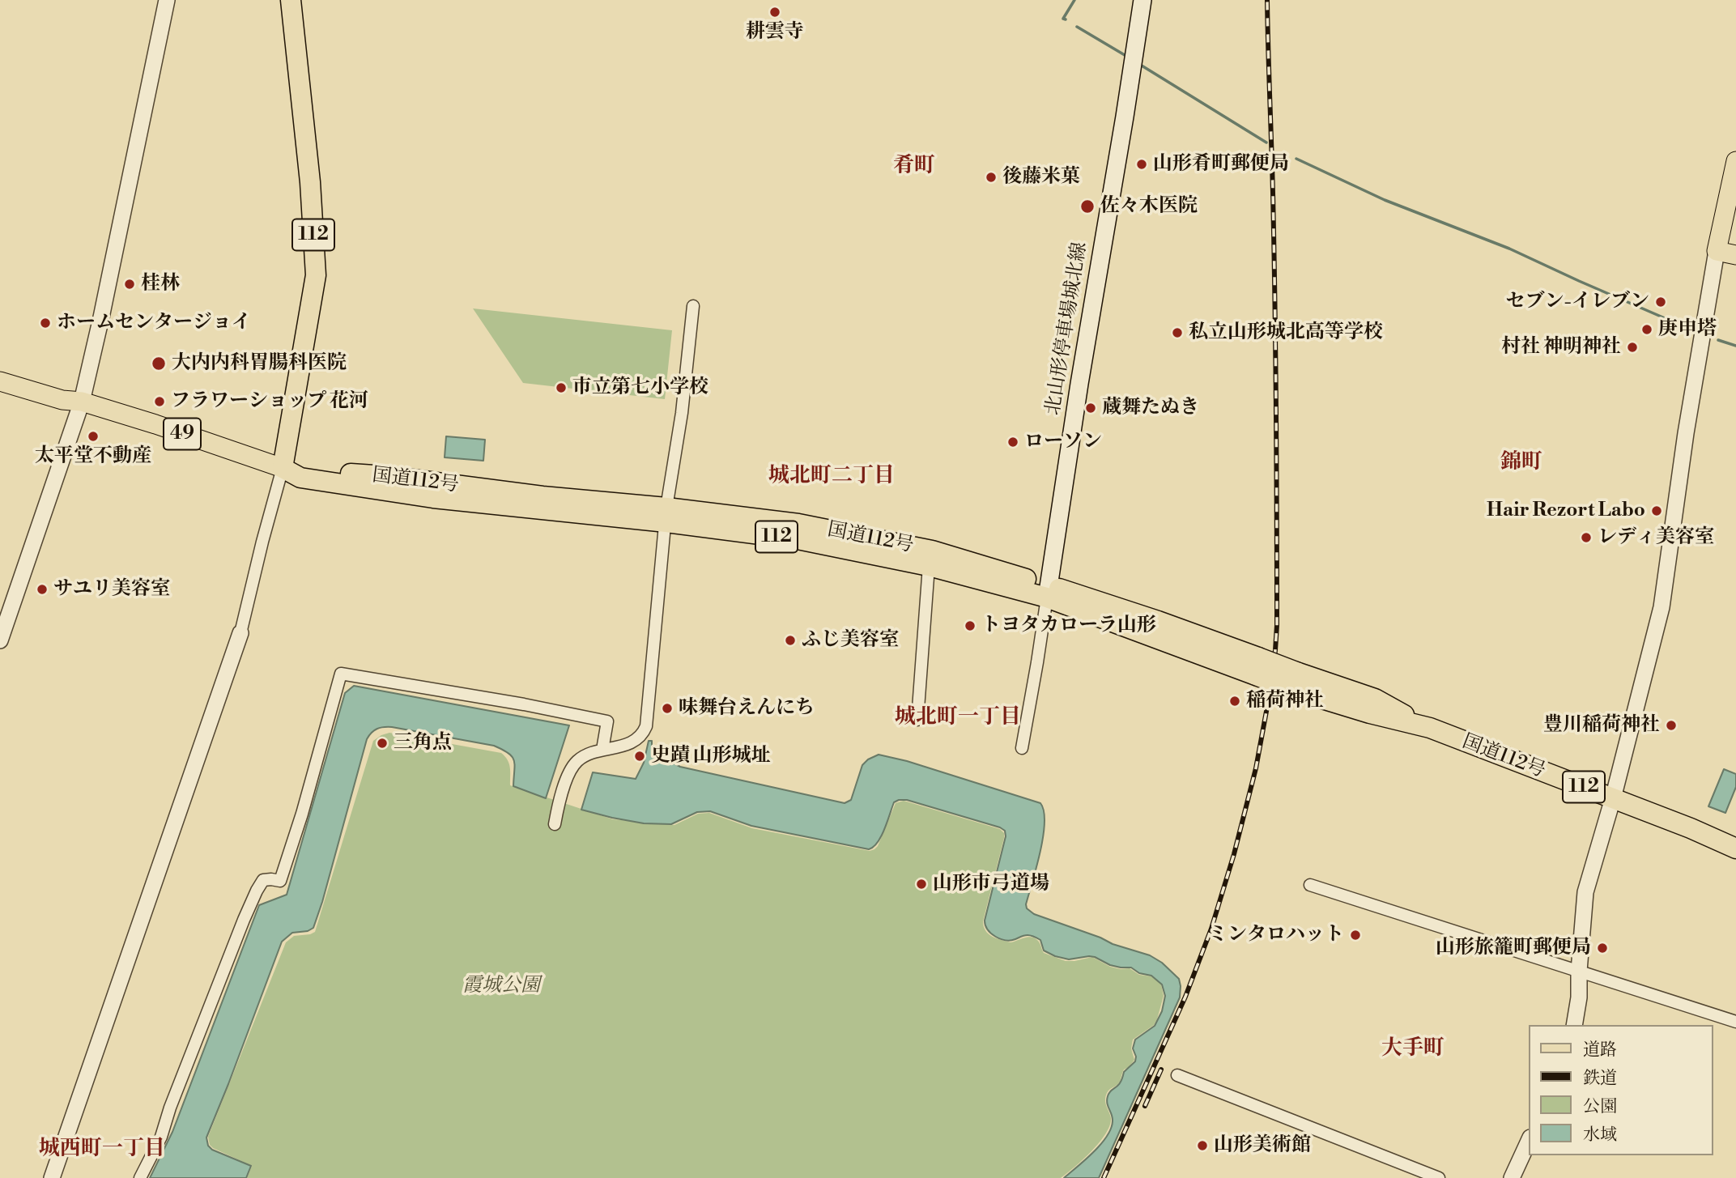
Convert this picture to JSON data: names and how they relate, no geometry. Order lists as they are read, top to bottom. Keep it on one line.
{"streets":{"highway":["112","国道112号"],"main road":["北山形停車場城北線","49"]},"crossings":[["112","49"],["112","国道112号"],["北山形停車場城北線","国道112号"],["49","国道112号"]],"districts":["肴町","錦町","城北町二丁目","城北町一丁目","大手町","城西町一丁目"],"parks":["霞城公園"],"places":["耕雲寺","山形肴町郵便局","後藤米菓","佐々木医院","桂林","セブン-イレブン","ホームセンタージョイ","庚申塔","私立山形城北高等学校","村社 神明神社","大内内科胃腸科医院","市立第七小学校","フラワーショップ 花河","蔵舞たぬき","太平堂不動産","ローソン","Hair Rezort Labo","レディ美容室","サユリ美容室","トヨタカローラ山形","ふじ美容室","稲荷神社","味舞台えんにち","豊川稲荷神社","三角点","史蹟 山形城址","山形市弓道場","ミンタロハット","山形旅籠町郵便局","山形美術館"],"legend":["道路","鉄道","公園","水域"]}
